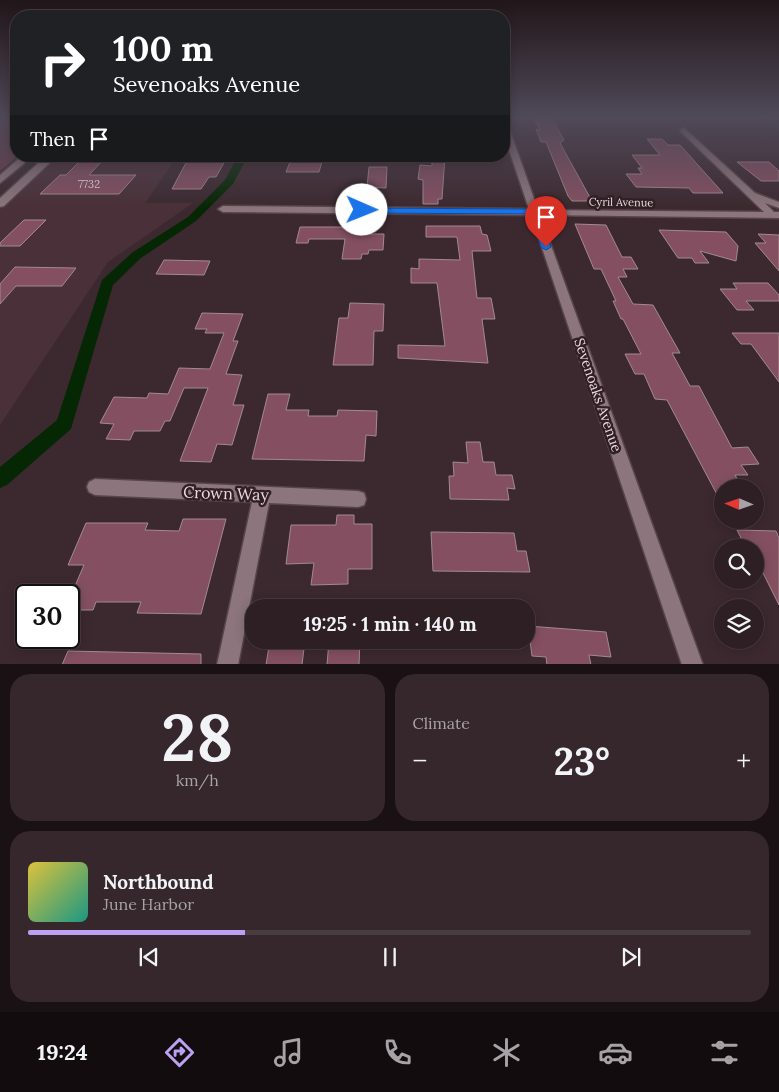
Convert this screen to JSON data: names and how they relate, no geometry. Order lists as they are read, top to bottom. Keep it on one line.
{"streets":{"street":["Cyril Avenue","Sevenoaks Avenue","Crown Way"]},"crossings":[["Cyril Avenue","Sevenoaks Avenue"]],"house_numbers":["7732"],"north":"left","page":{"turn":["100 m","Sevenoaks Avenue"],"then":"Then","limit":"30","trip":"19:25 · 1 min · 140 m","tile":[["28","km/h"],"Climate"],"heat":["−","23°","+"],"song":["Northbound","June Harbor"],"tabs":"19:24"}}
